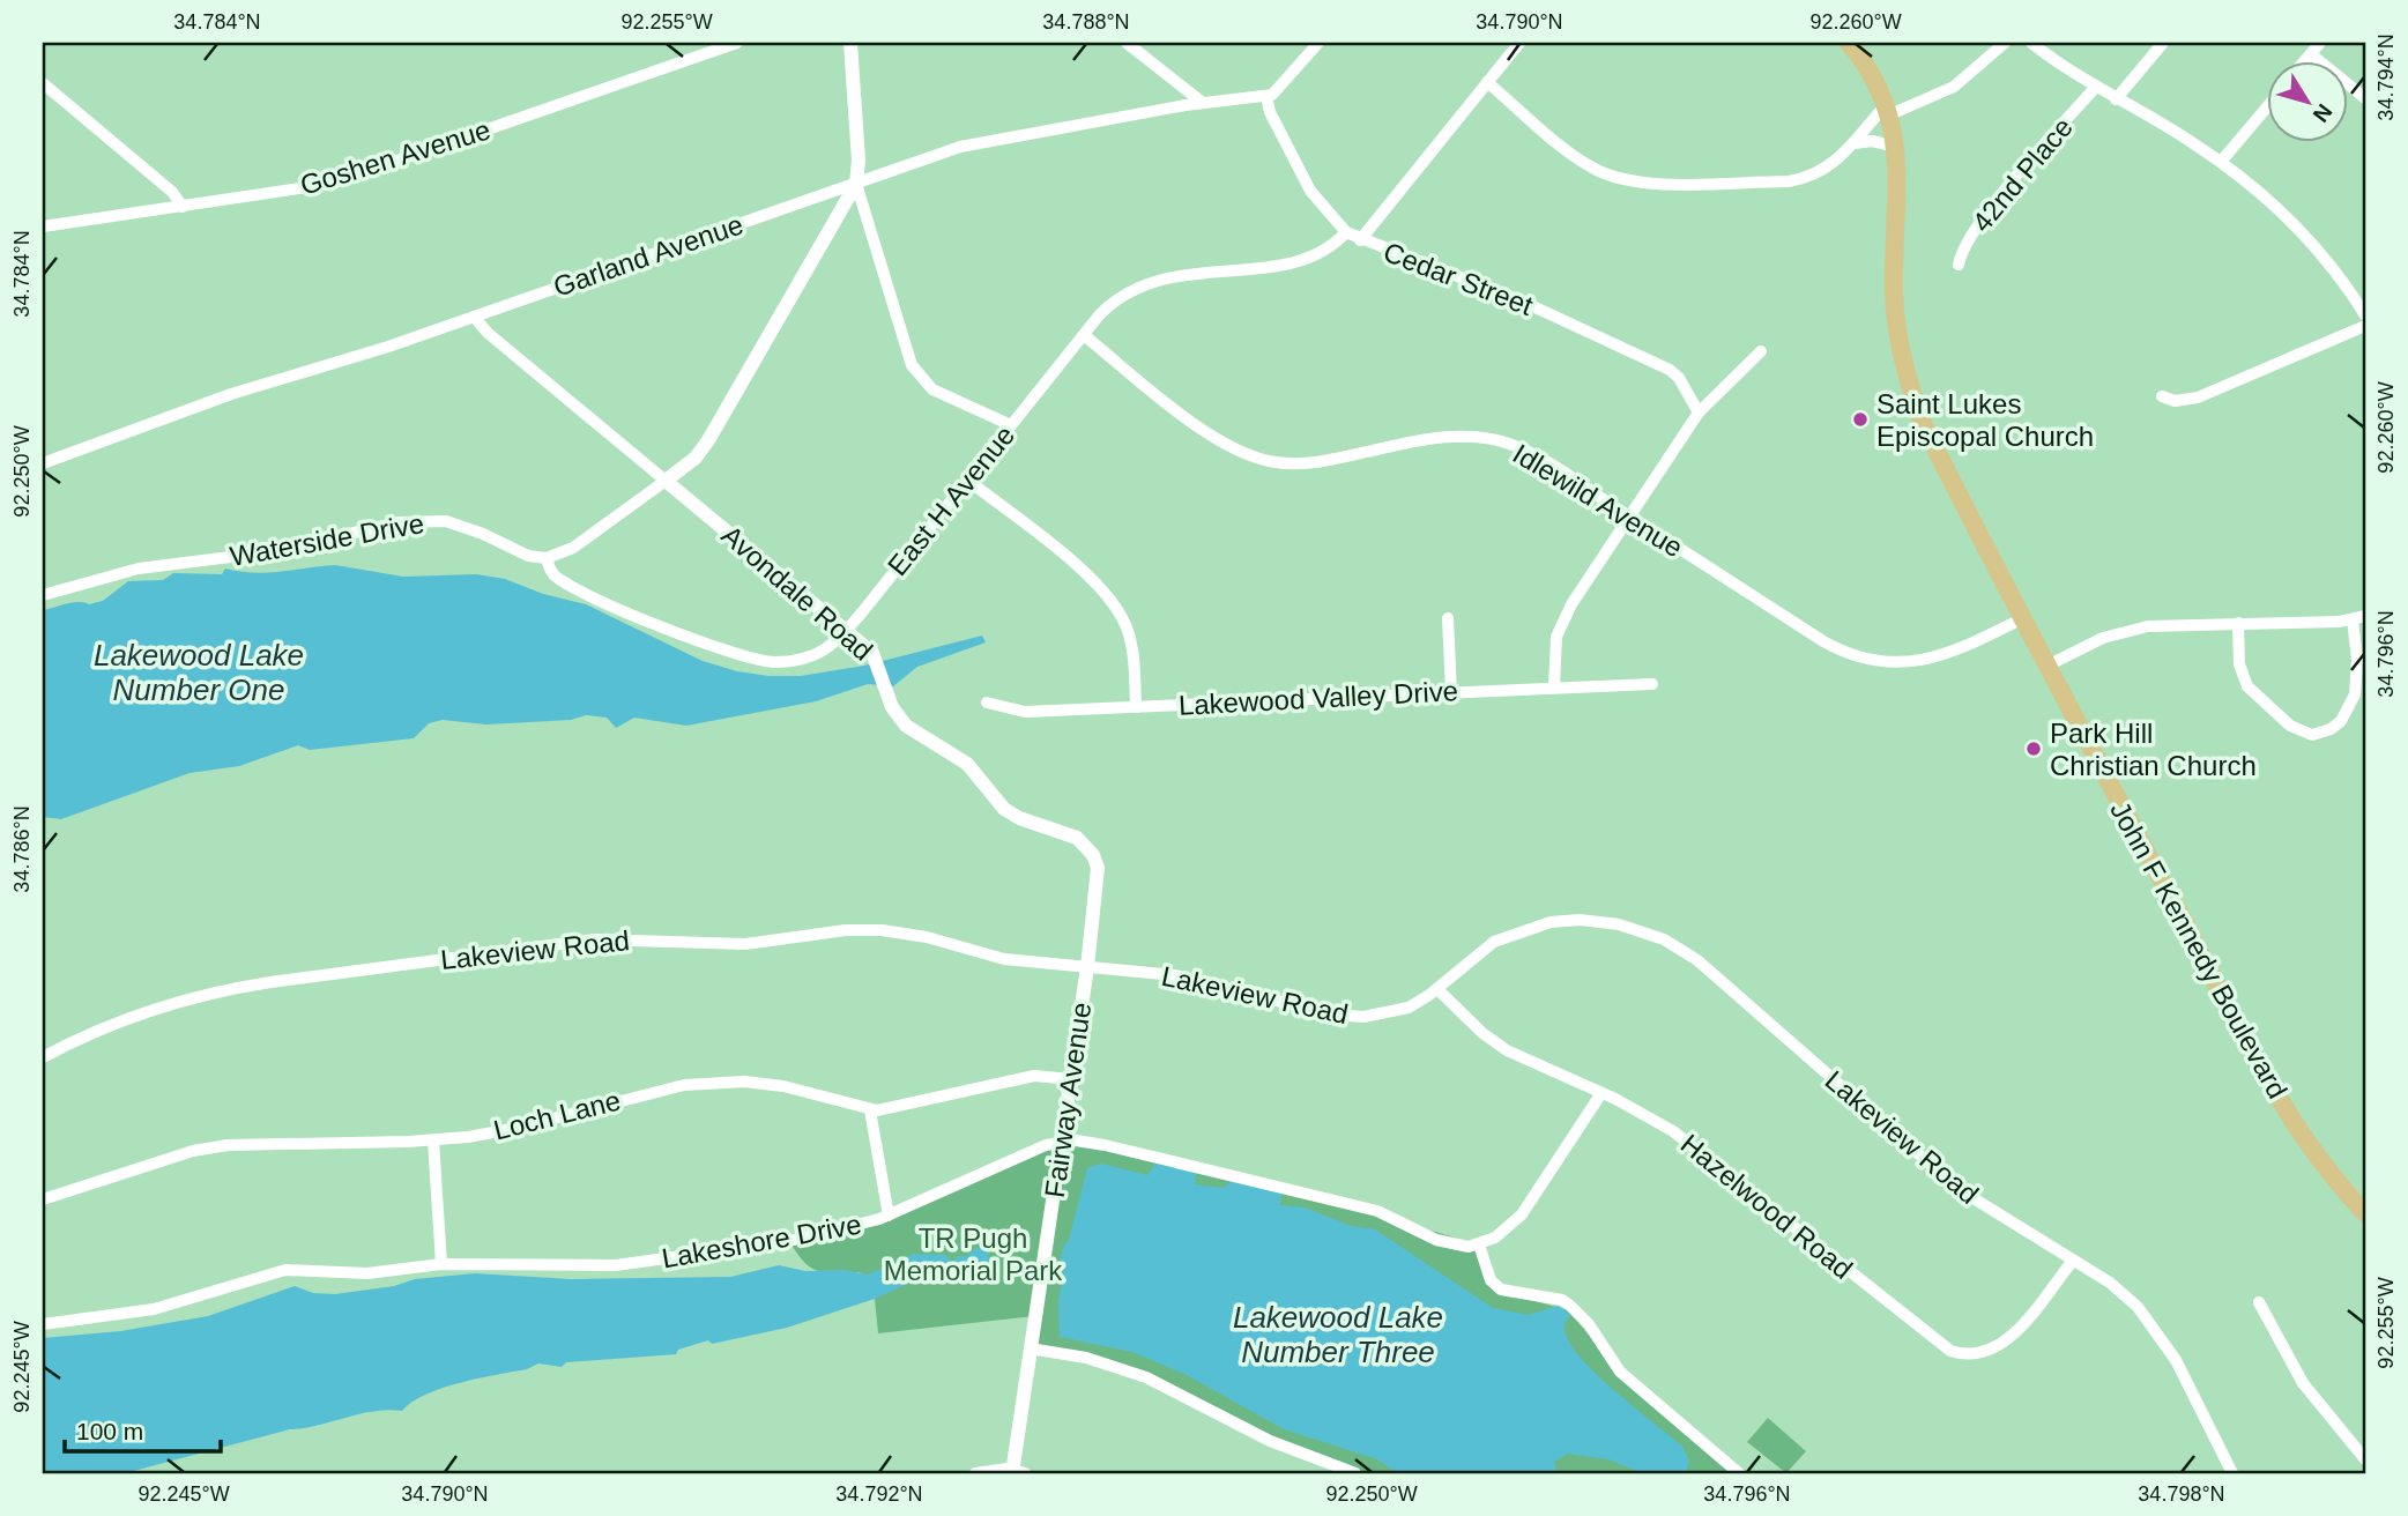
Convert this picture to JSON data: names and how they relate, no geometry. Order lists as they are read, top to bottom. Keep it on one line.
{"streets":{"main road":["John F Kennedy Boulevard"],"street":["Goshen Avenue","42nd Place","Garland Avenue","Cedar Street","East H Avenue","Idlewild Avenue","Waterside Drive","Avondale Road","Lakewood Valley Drive","Lakeview Road","Fairway Avenue","Loch Lane","Hazelwood Road","Lakeshore Drive"]},"crossings":[["Garland Avenue","Cedar Street"],["Garland Avenue","Avondale Road"],["Cedar Street","East H Avenue"],["East H Avenue","Idlewild Avenue"],["East H Avenue","Waterside Drive"],["East H Avenue","Avondale Road"],["Idlewild Avenue","John F Kennedy Boulevard"],["Avondale Road","Lakeview Road"],["Avondale Road","Fairway Avenue"],["Lakeview Road","Fairway Avenue"],["Lakeview Road","Hazelwood Road"],["Fairway Avenue","Loch Lane"],["Fairway Avenue","Lakeshore Drive"]],"water":["Lakewood Lake Number One","Lakewood Lake Number Three"],"parks":["TR Pugh Memorial Park"],"places":["Saint Lukes Episcopal Church","Park Hill Christian Church"],"scale_bar":"100 m","north":"bottom right","coordinates":["34.784°N","92.255°W","34.788°N","34.790°N","92.260°W","34.794°N","92.250°W","34.796°N","34.786°N","92.245°W","34.792°N","34.798°N"]}
